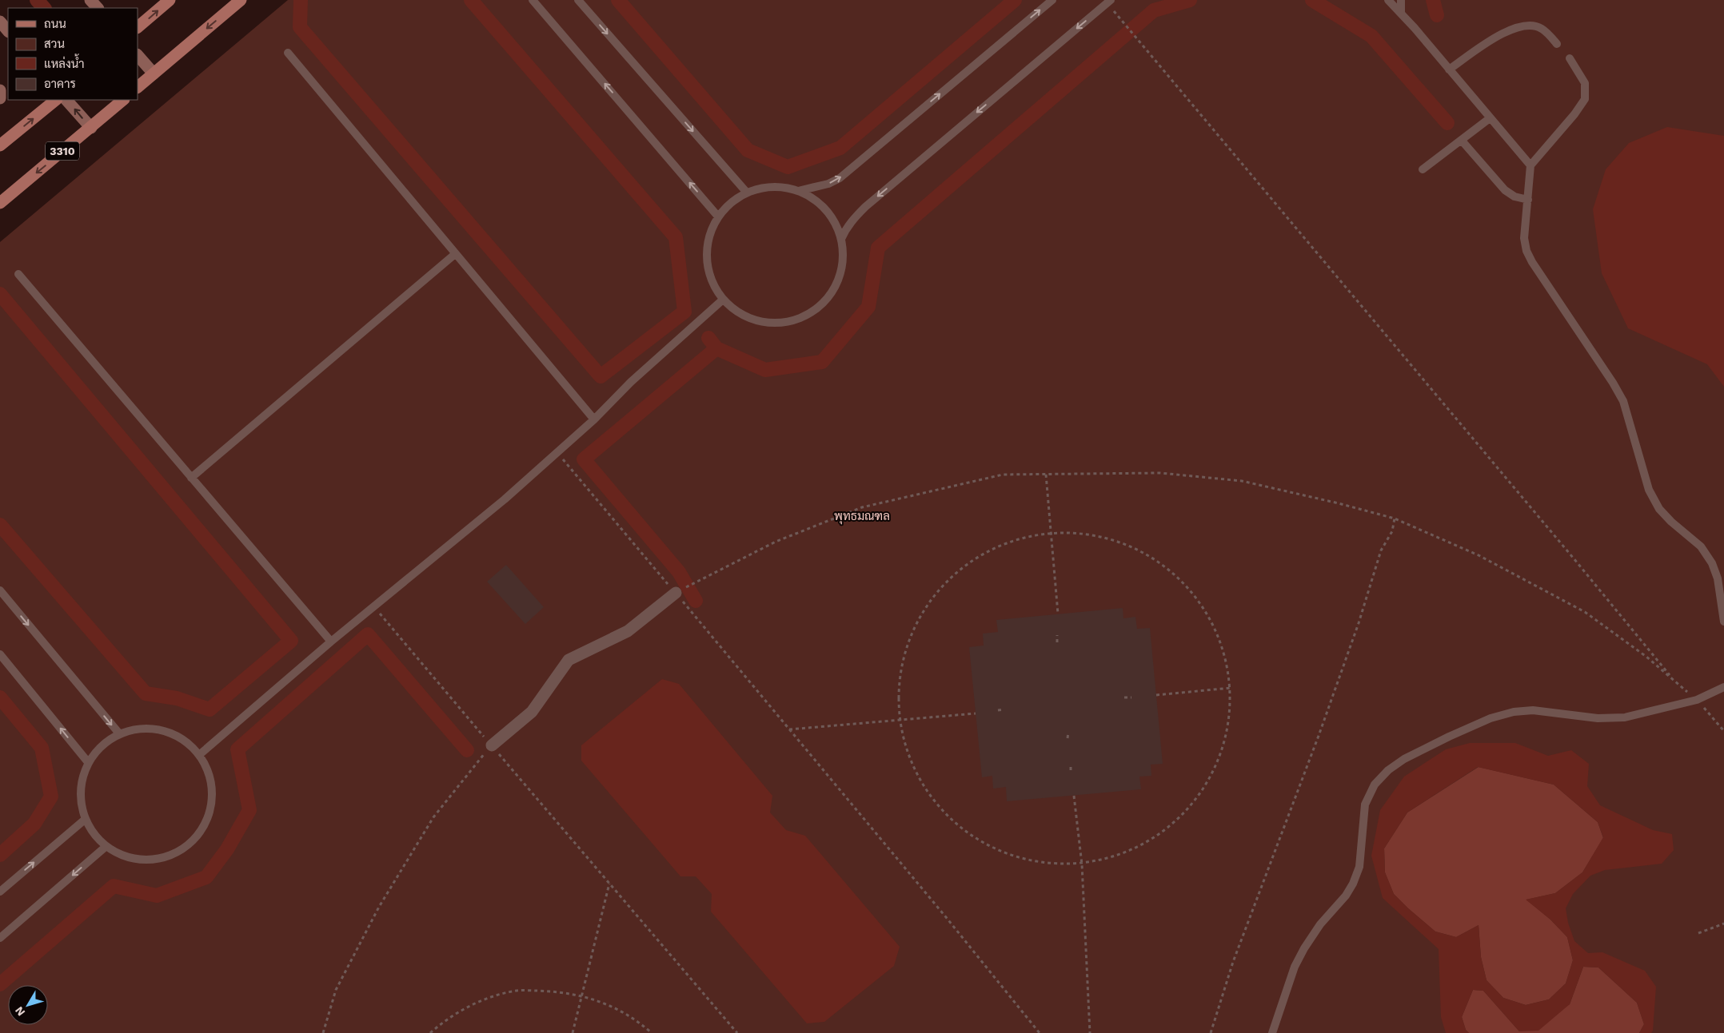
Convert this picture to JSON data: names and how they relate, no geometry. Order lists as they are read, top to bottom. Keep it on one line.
{"streets":{"main road":["3310"]},"parks":["พุทธมณฑล"],"legend":["ถนน","สวน","แหล่งน้ำ","อาคาร"],"north":"bottom left"}
